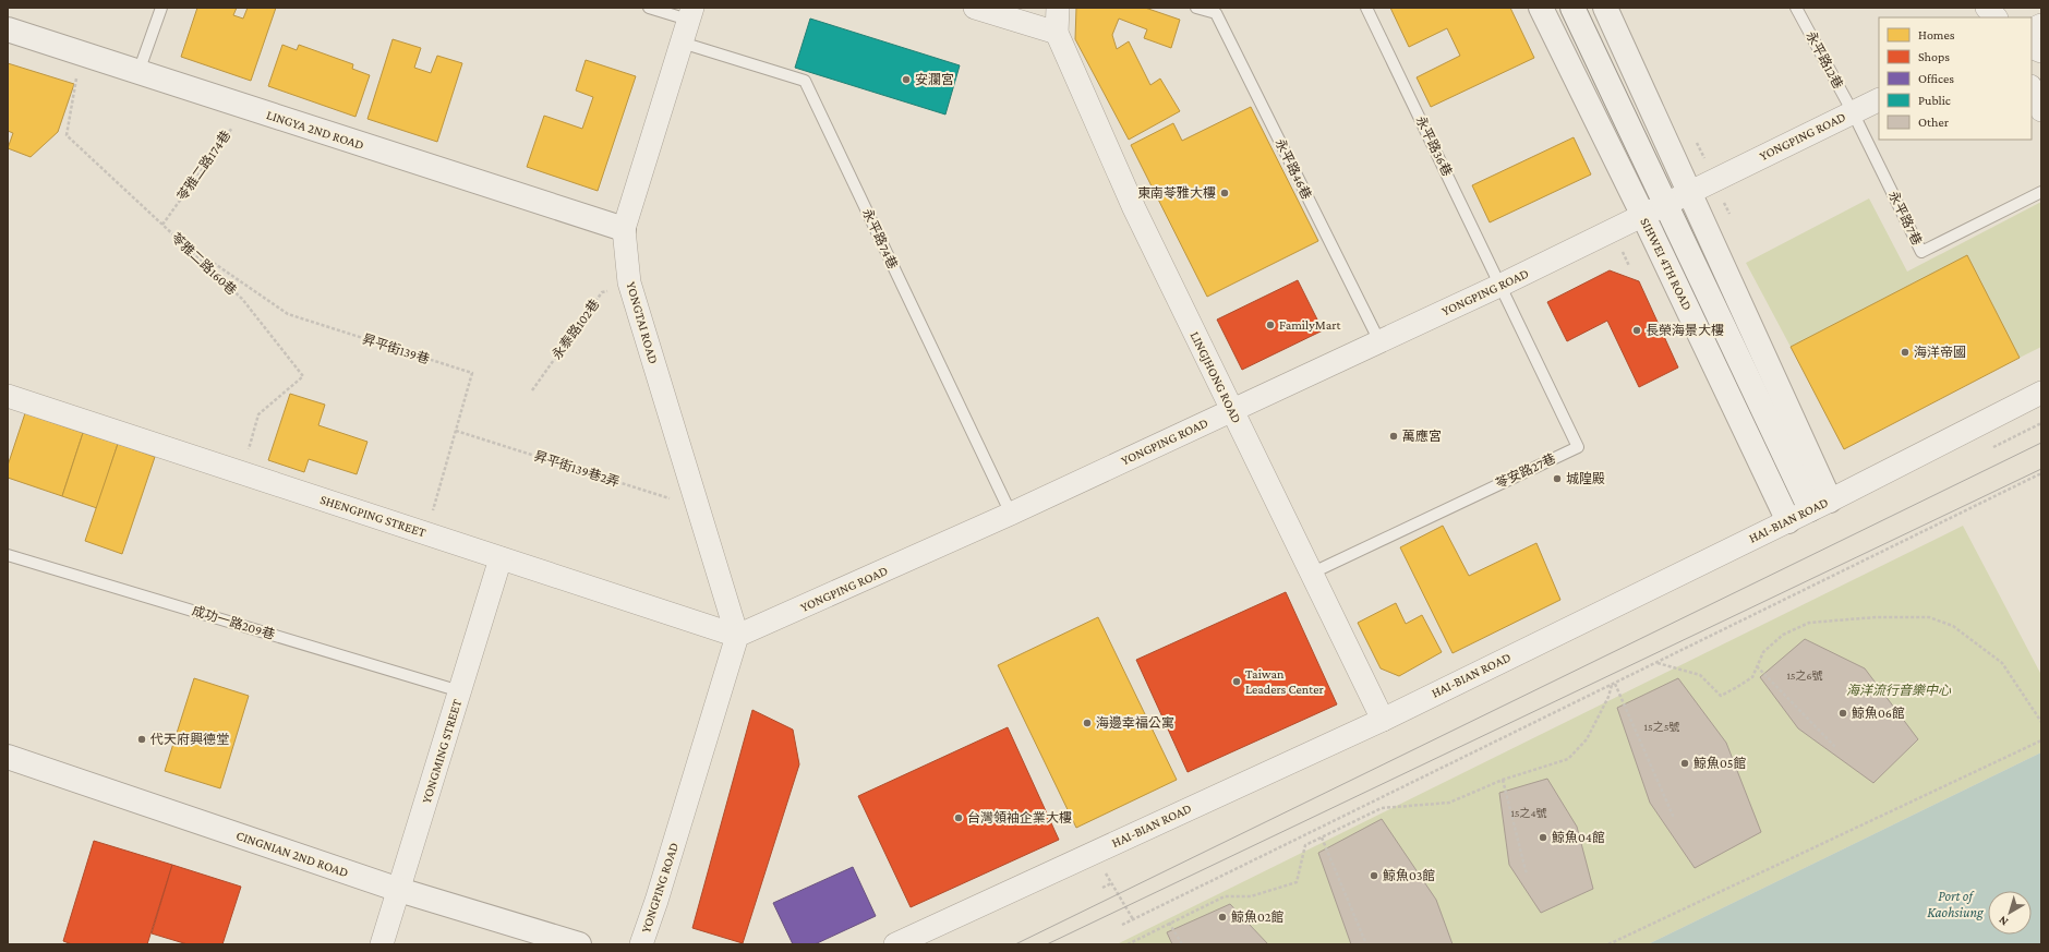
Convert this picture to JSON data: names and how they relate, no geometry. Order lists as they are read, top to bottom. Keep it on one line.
{"streets":{"street":["LINGYA 2ND ROAD","YONGPING ROAD","SIHWEI 4TH ROAD","YONGTAI ROAD","LINGJHONG ROAD","SHENGPING STREET","HAI-BIAN ROAD","YONGMING STREET","CINGNIAN 2ND ROAD"],"lane":["永平路12巷","永平路36巷","永平路46巷","永平路7巷","永平路74巷","苓安路27巷","成功一路209巷"],"path":["苓雅二路174巷","苓雅二路160巷","永泰路102巷","昇平街139巷","昇平街139巷2弄"]},"crossings":[["永平路12巷","YONGPING ROAD"],["永平路12巷","永平路7巷"],["LINGYA 2ND ROAD","苓雅二路174巷"],["LINGYA 2ND ROAD","苓雅二路160巷"],["LINGYA 2ND ROAD","YONGTAI ROAD"],["YONGPING ROAD","永平路36巷"],["YONGPING ROAD","永平路46巷"],["YONGPING ROAD","永平路7巷"],["YONGPING ROAD","永平路74巷"],["YONGPING ROAD","SIHWEI 4TH ROAD"],["YONGPING ROAD","YONGTAI ROAD"],["YONGPING ROAD","LINGJHONG ROAD"],["YONGPING ROAD","苓安路27巷"],["YONGPING ROAD","SHENGPING STREET"],["永平路36巷","苓安路27巷"],["苓雅二路174巷","苓雅二路160巷"],["永平路74巷","YONGTAI ROAD"],["苓雅二路160巷","昇平街139巷"],["苓雅二路160巷","SHENGPING STREET"],["SIHWEI 4TH ROAD","HAI-BIAN ROAD"],["YONGTAI ROAD","永泰路102巷"],["YONGTAI ROAD","昇平街139巷2弄"],["YONGTAI ROAD","SHENGPING STREET"],["昇平街139巷","昇平街139巷2弄"],["昇平街139巷","SHENGPING STREET"],["LINGJHONG ROAD","苓安路27巷"],["LINGJHONG ROAD","HAI-BIAN ROAD"],["SHENGPING STREET","YONGMING STREET"],["成功一路209巷","YONGMING STREET"],["YONGMING STREET","CINGNIAN 2ND ROAD"]],"water":["Port of Kaohsiung"],"parks":["海洋流行音樂中心"],"places":["安瀾宮","東南苓雅大樓","FamilyMart","長榮海景大樓","海洋帝國","萬應宮","城隍殿","Taiwan Leaders Center","鯨魚06館","海邊幸福公寓","代天府興德堂","鯨魚05館","台灣領袖企業大樓","鯨魚04館","鯨魚03館","鯨魚02館"],"house_numbers":["15之6號","15之5號","15之4號"],"legend":["Homes","Shops","Offices","Public","Other"],"north":"bottom left"}
